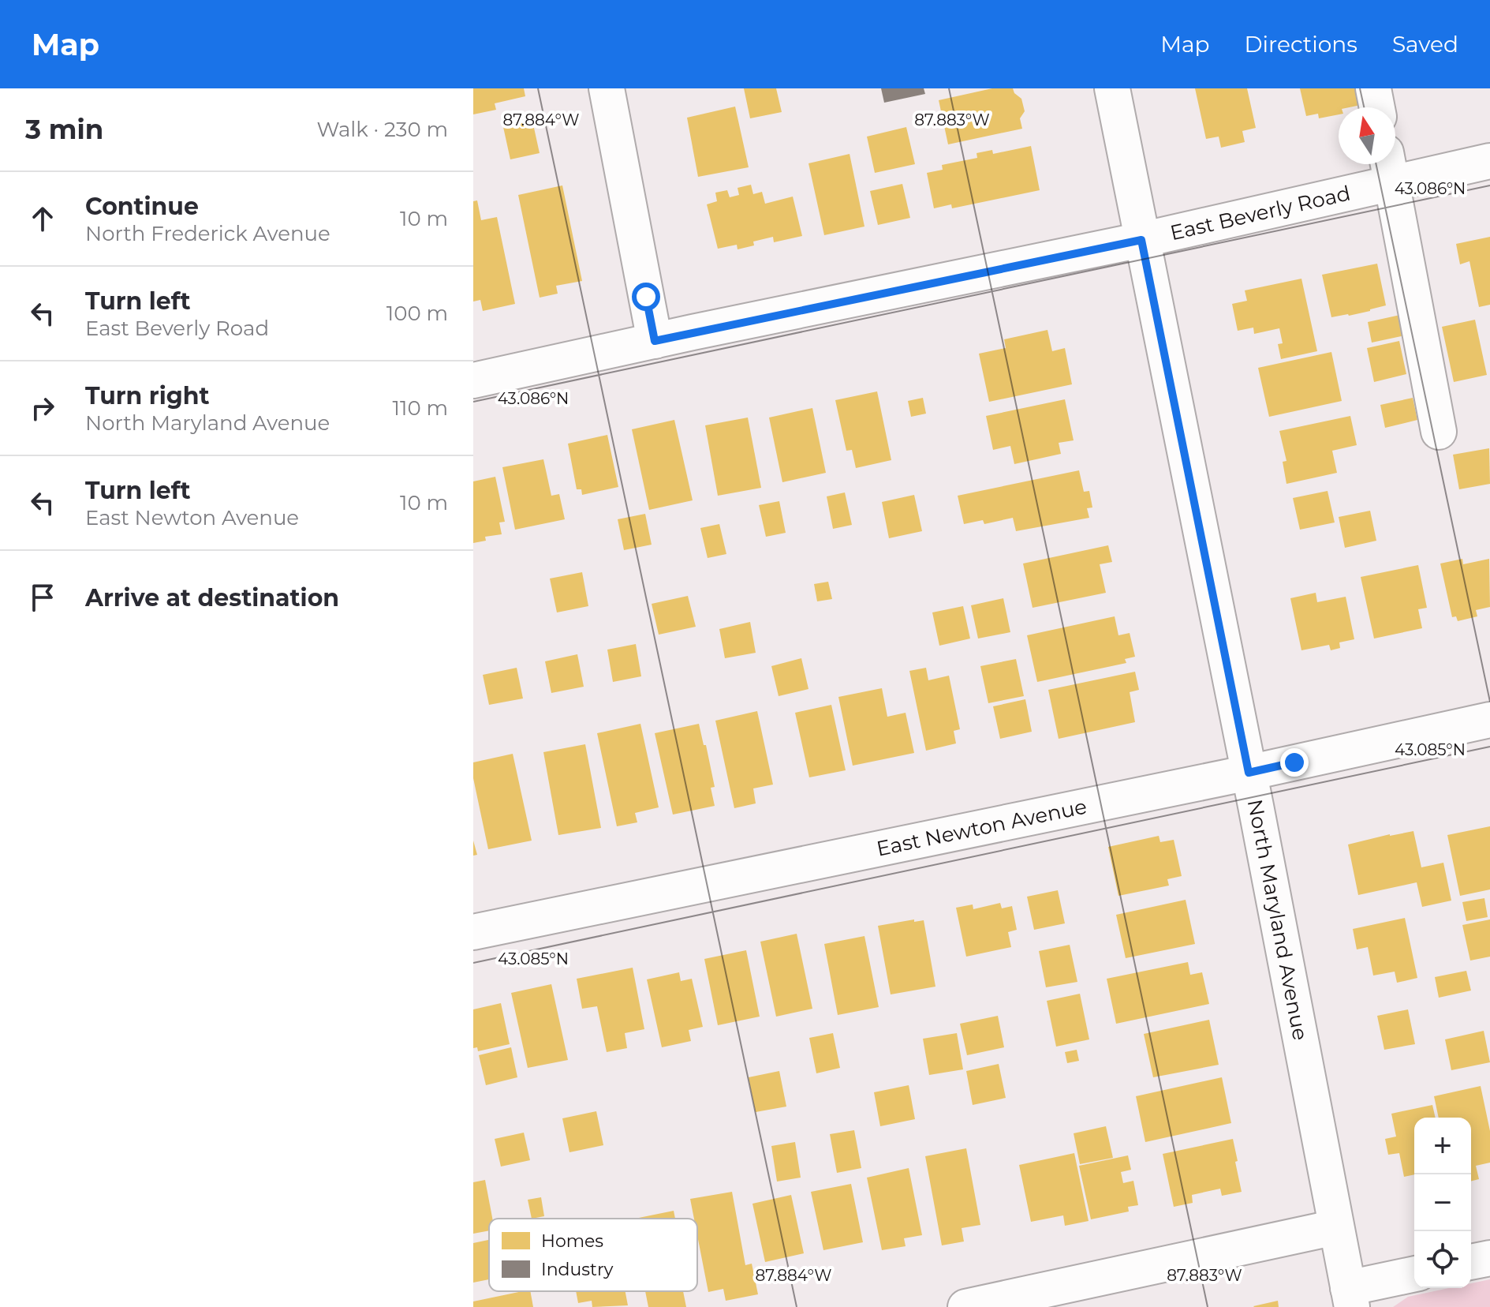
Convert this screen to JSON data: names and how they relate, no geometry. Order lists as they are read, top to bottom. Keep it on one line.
{"streets":{"street":["East Beverly Road","East Newton Avenue","North Maryland Avenue"]},"crossings":[["East Beverly Road","North Maryland Avenue"],["East Newton Avenue","North Maryland Avenue"]],"legend":["Homes","Industry"],"north":"top","page":{"header":"Map","nav":["Map","Directions","Saved"],"heading":["3 min","Walk · 230 m"],"list":[["Continue","North Frederick Avenue","10 m"],["Turn left","East Beverly Road","100 m"],["Turn right","North Maryland Avenue","110 m"],["Turn left","East Newton Avenue","10 m"],"Arrive at destination"],"map_buttons":["+","−"]},"coordinates":["87.884°W","87.883°W","43.086°N","43.085°N"]}
